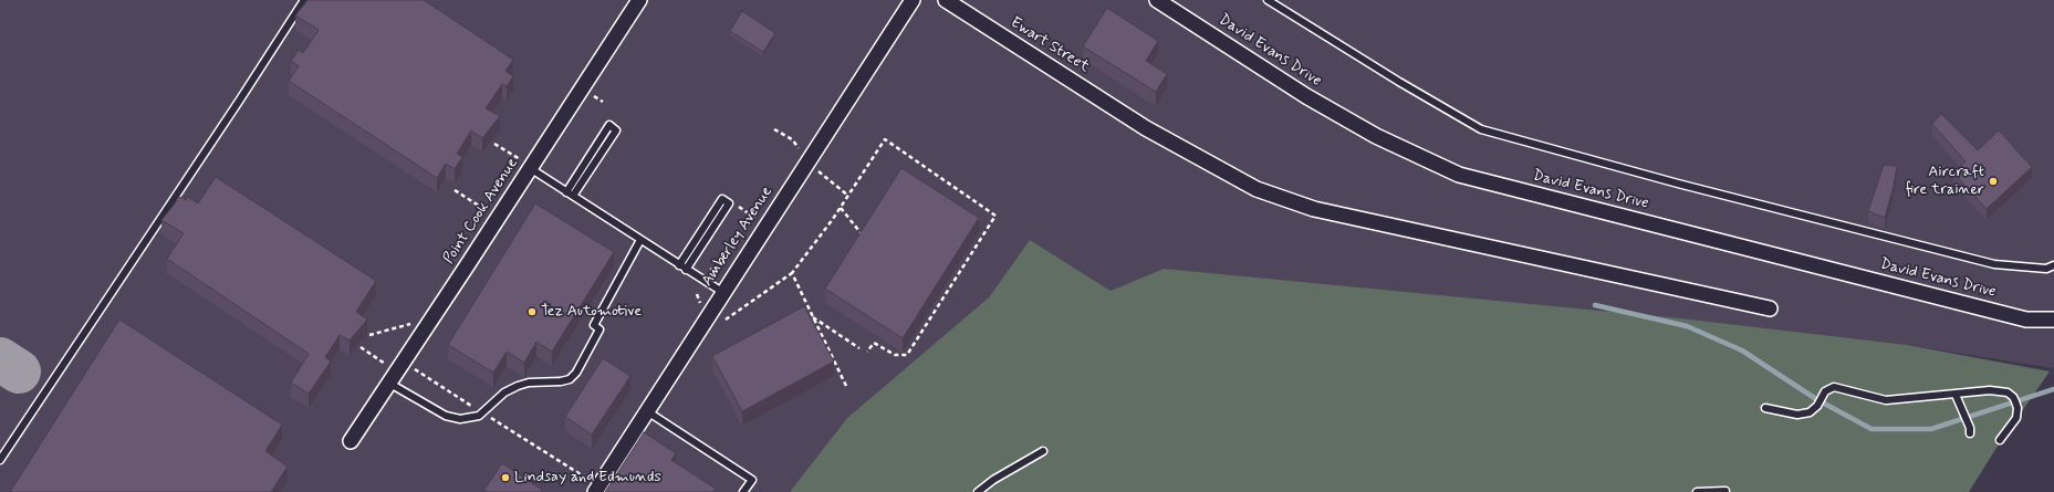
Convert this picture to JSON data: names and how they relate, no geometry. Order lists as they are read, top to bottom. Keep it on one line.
{"streets":{"street":["Ewart Street","David Evans Drive","Point Cook Avenue","Amberley Avenue"]},"places":["Aircraft fire trainer","Tez Automotive","Lindsay and Edmunds"]}
